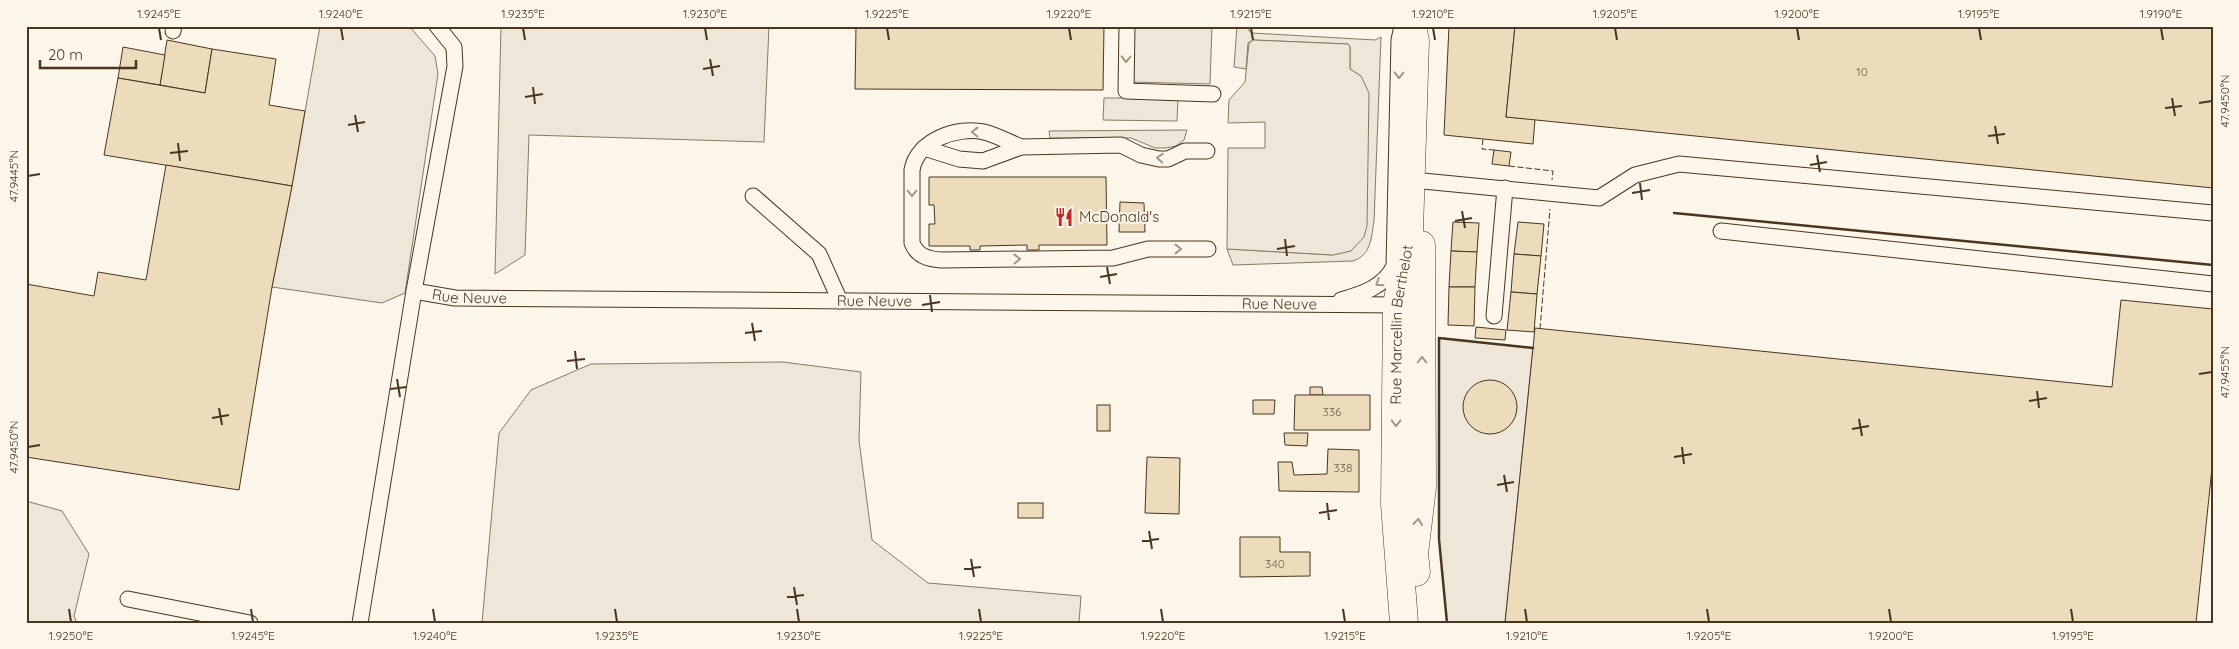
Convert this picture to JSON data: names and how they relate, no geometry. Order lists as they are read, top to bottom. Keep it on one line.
{"streets":{"main road":["Rue Marcellin Berthelot"],"lane":["Rue Neuve"]},"crossings":[["Rue Neuve","Rue Marcellin Berthelot"]],"places":{"restaurant":["McDonald's"]},"house_numbers":["10","336","338","340"],"scale_bar":"20 m","coordinates":["1.9245°E","1.9240°E","1.9235°E","1.9230°E","1.9225°E","1.9220°E","1.9215°E","1.9210°E","1.9205°E","1.9200°E","1.9195°E","1.9190°E","47.9450°N","47.9445°N","47.9455°N","1.9250°E"]}
